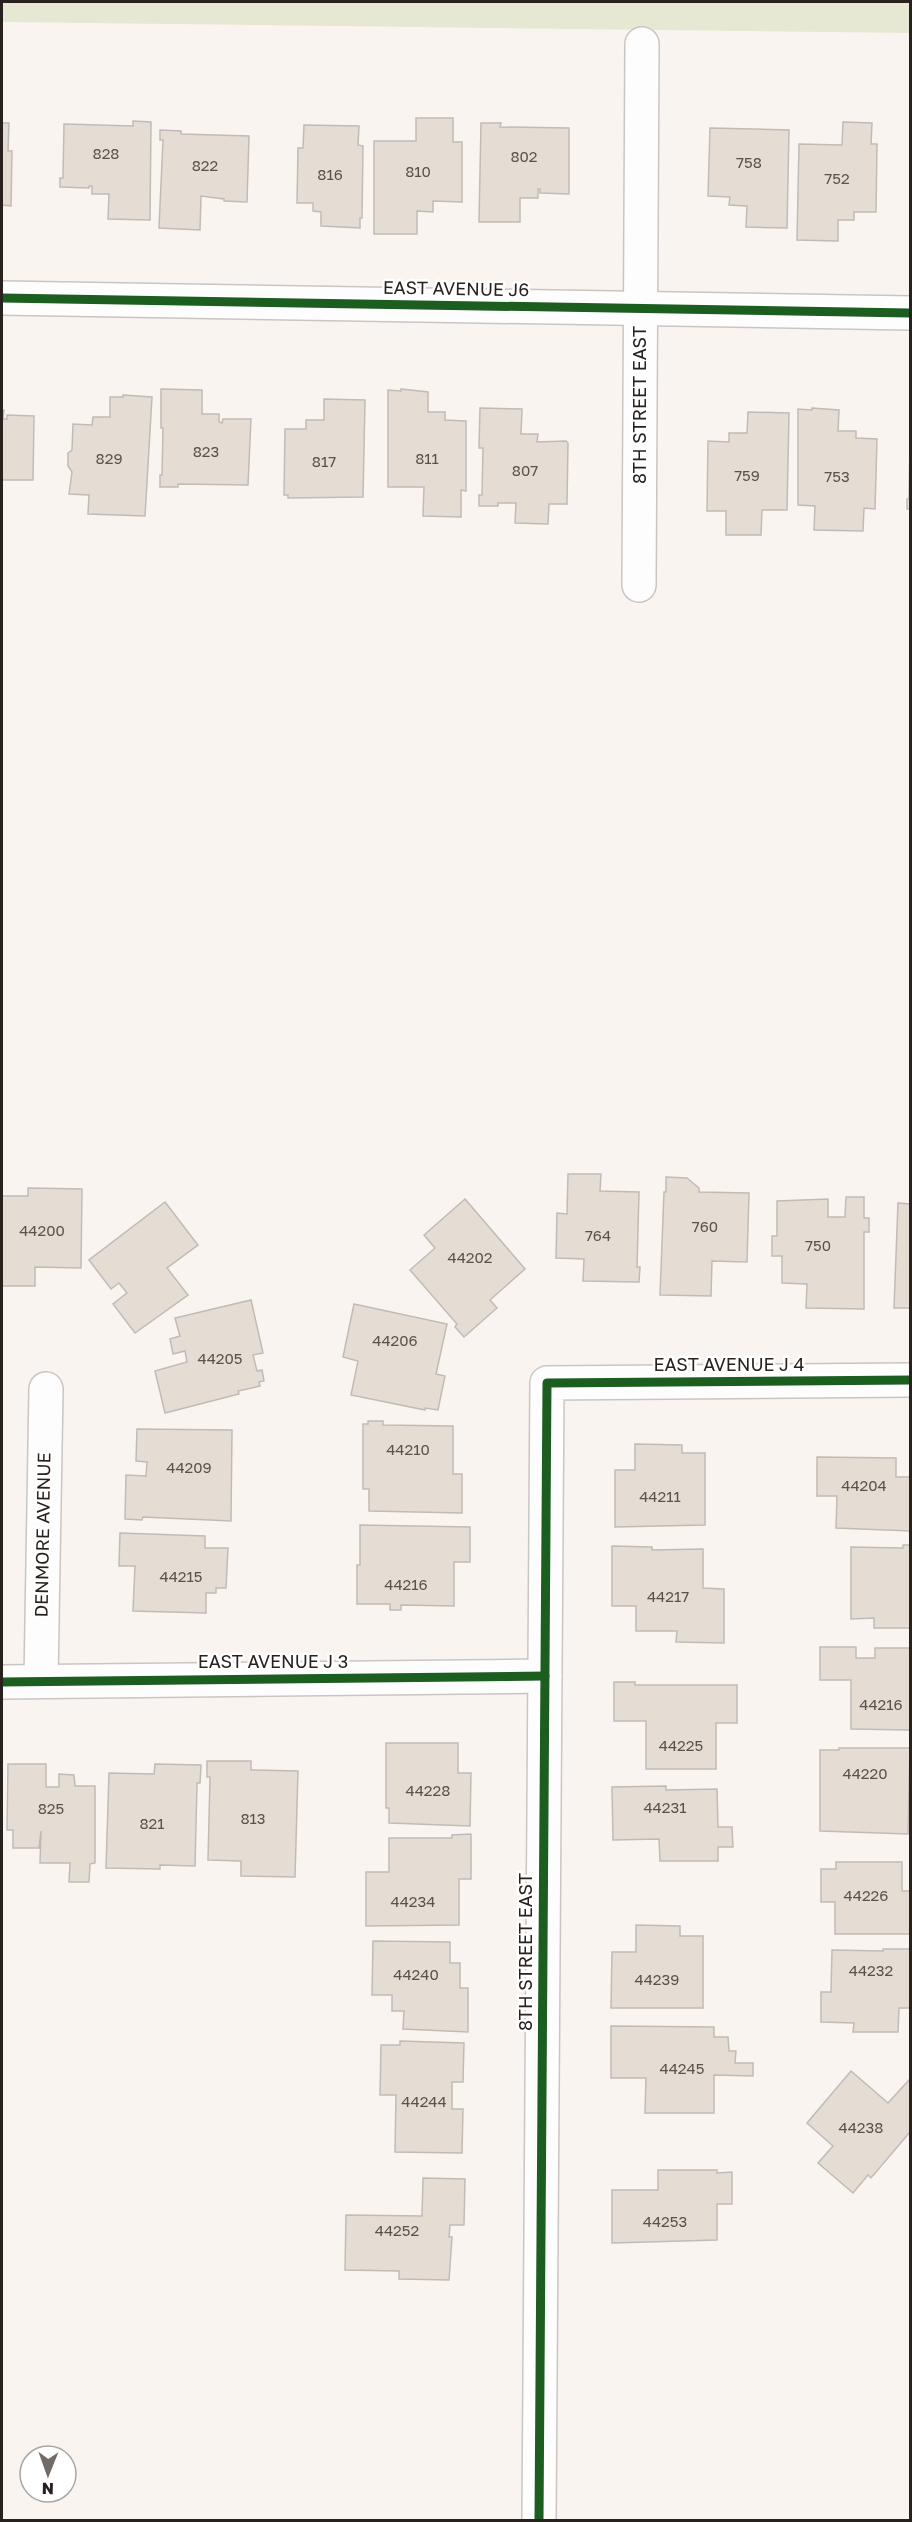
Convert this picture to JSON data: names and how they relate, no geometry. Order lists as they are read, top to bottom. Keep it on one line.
{"streets":{"street":["EAST AVENUE J6","8TH STREET EAST","EAST AVENUE J 4","DENMORE AVENUE","EAST AVENUE J 3"]},"crossings":[["EAST AVENUE J6","8TH STREET EAST"],["8TH STREET EAST","EAST AVENUE J 4"],["8TH STREET EAST","EAST AVENUE J 3"],["DENMORE AVENUE","EAST AVENUE J 3"]],"house_numbers":["828","802","758","822","810","816","752","823","829","811","817","807","759","753","760","44200","764","750","44202","44206","44205","44210","44209","44204","44211","44215","44216","44217","44216","44225","44220","44228","44231","825","813","821","44226","44234","44232","44240","44239","44245","44244","44238","44253","44252"],"north":"bottom"}
